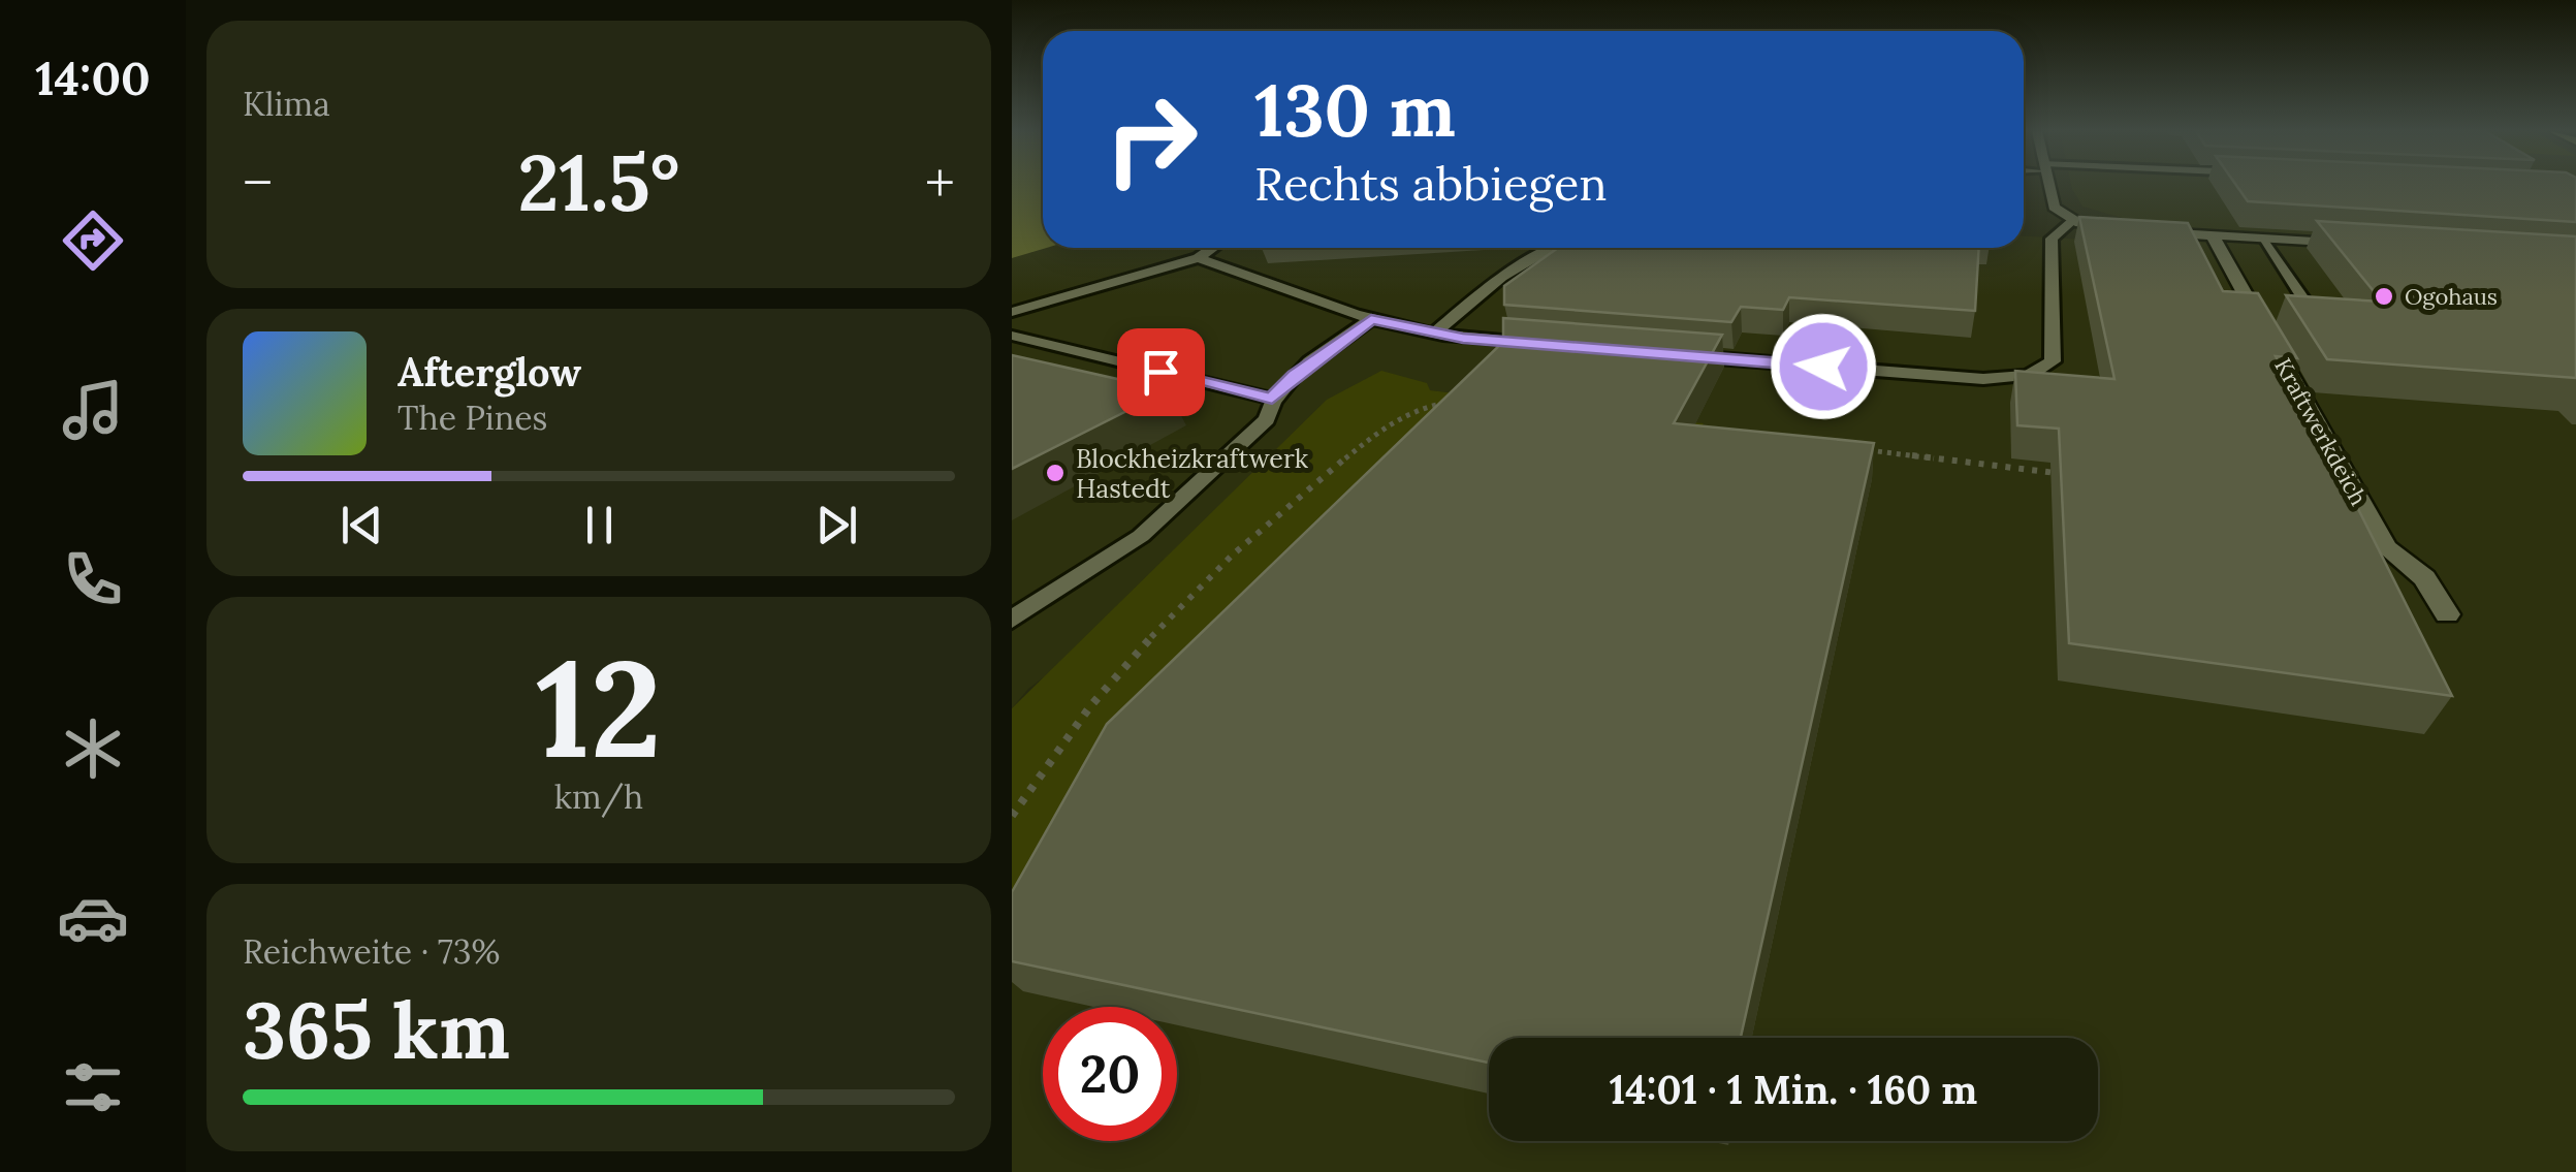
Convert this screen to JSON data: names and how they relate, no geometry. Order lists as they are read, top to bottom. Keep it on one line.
{"streets":{"street":["Kraftwerkdeich"]},"places":["Ogohaus","Blockheizkraftwerk Hastedt"],"page":{"tabs":"14:00","tile":["Klima",["12","km/h"],["Reichweite · 73%","365 km"]],"turn":["130 m","Rechts abbiegen"],"heat":["−","21.5°","+"],"song":["Afterglow","The Pines"],"limit":"20","trip":"14:01 · 1 Min. · 160 m"}}
